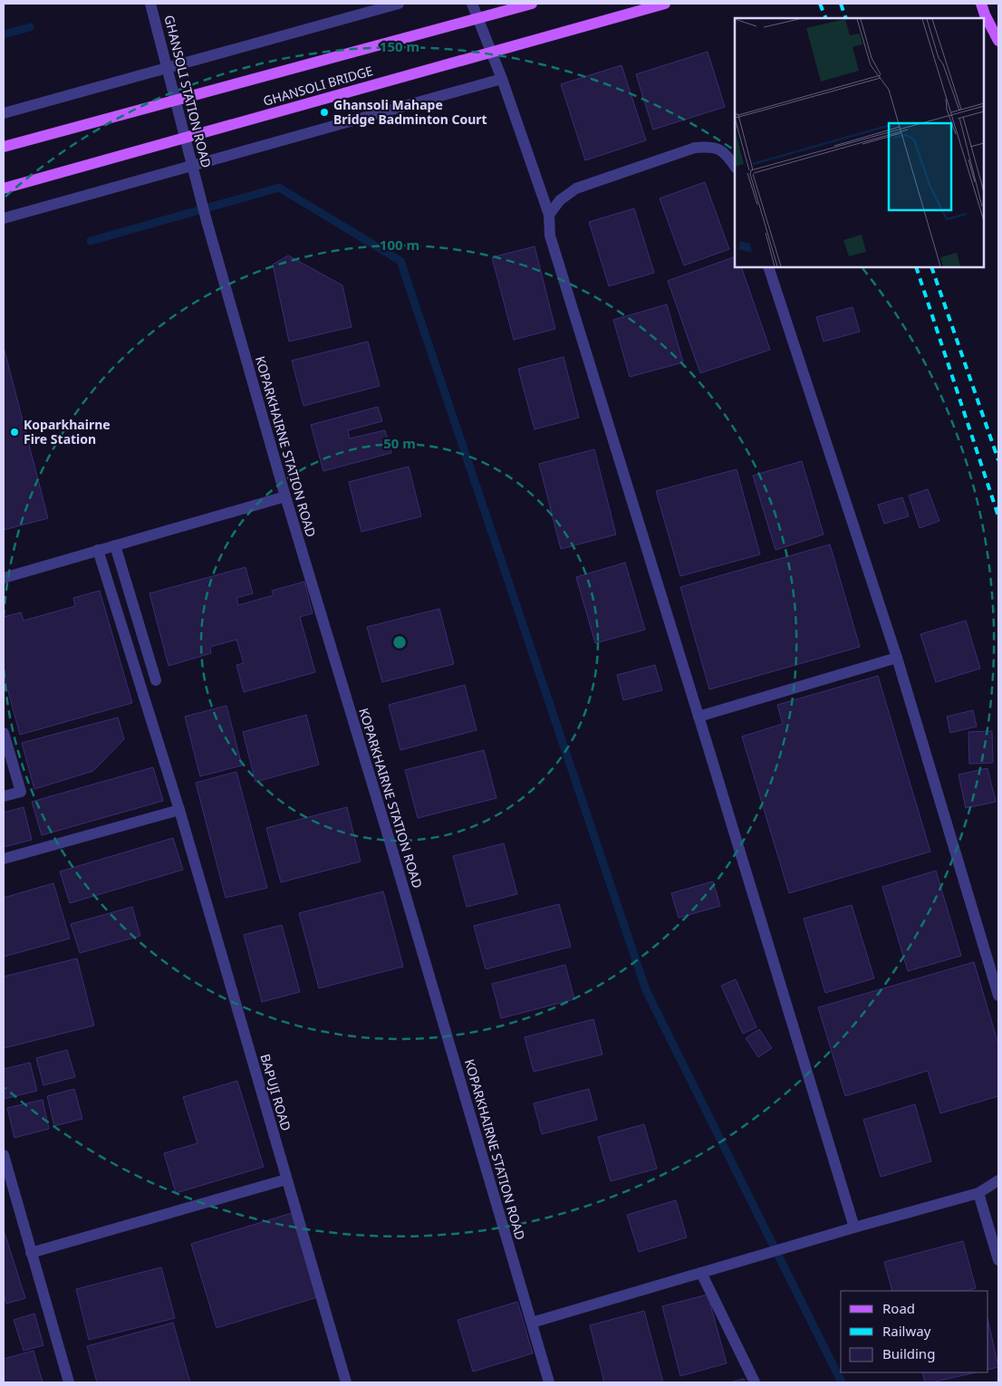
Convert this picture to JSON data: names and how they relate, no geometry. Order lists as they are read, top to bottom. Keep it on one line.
{"streets":{"main road":["GHANSOLI BRIDGE"],"street":["GHANSOLI STATION ROAD","KOPARKHAIRNE STATION ROAD","BAPUJI ROAD"]},"crossings":[["GHANSOLI STATION ROAD","KOPARKHAIRNE STATION ROAD"]],"places":["Ghansoli Mahape Bridge Badminton Court","Koparkhairne Fire Station"],"legend":["Road","Railway","Building"],"rings":["150 m","100 m","50 m"]}
